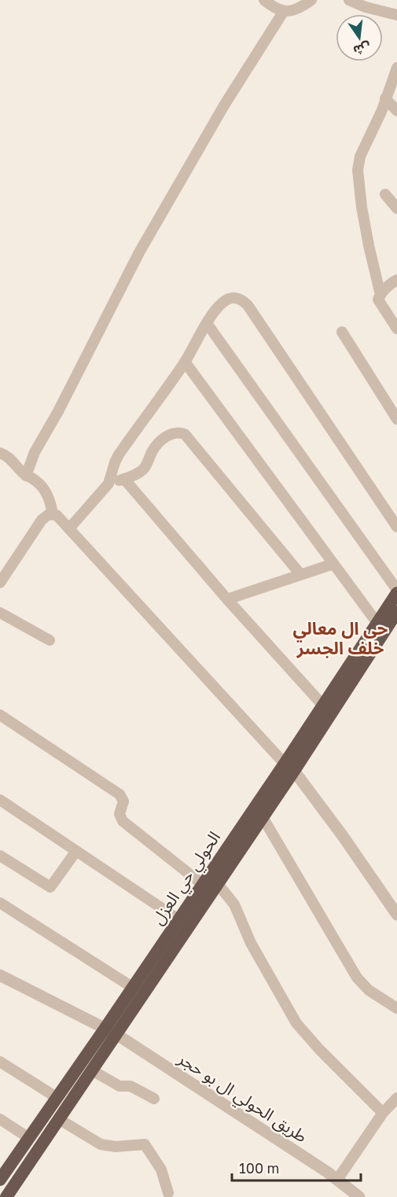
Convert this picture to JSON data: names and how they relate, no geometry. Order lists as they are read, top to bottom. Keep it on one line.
{"streets":{"highway":["الحولي حي العزل"],"street":["طريق الحولي ال بو حجر"]},"crossings":[["الحولي حي العزل","طريق الحولي ال بو حجر"]],"districts":["حي ال معالي خلف الجسر"],"scale_bar":"100 m","north":"bottom"}
